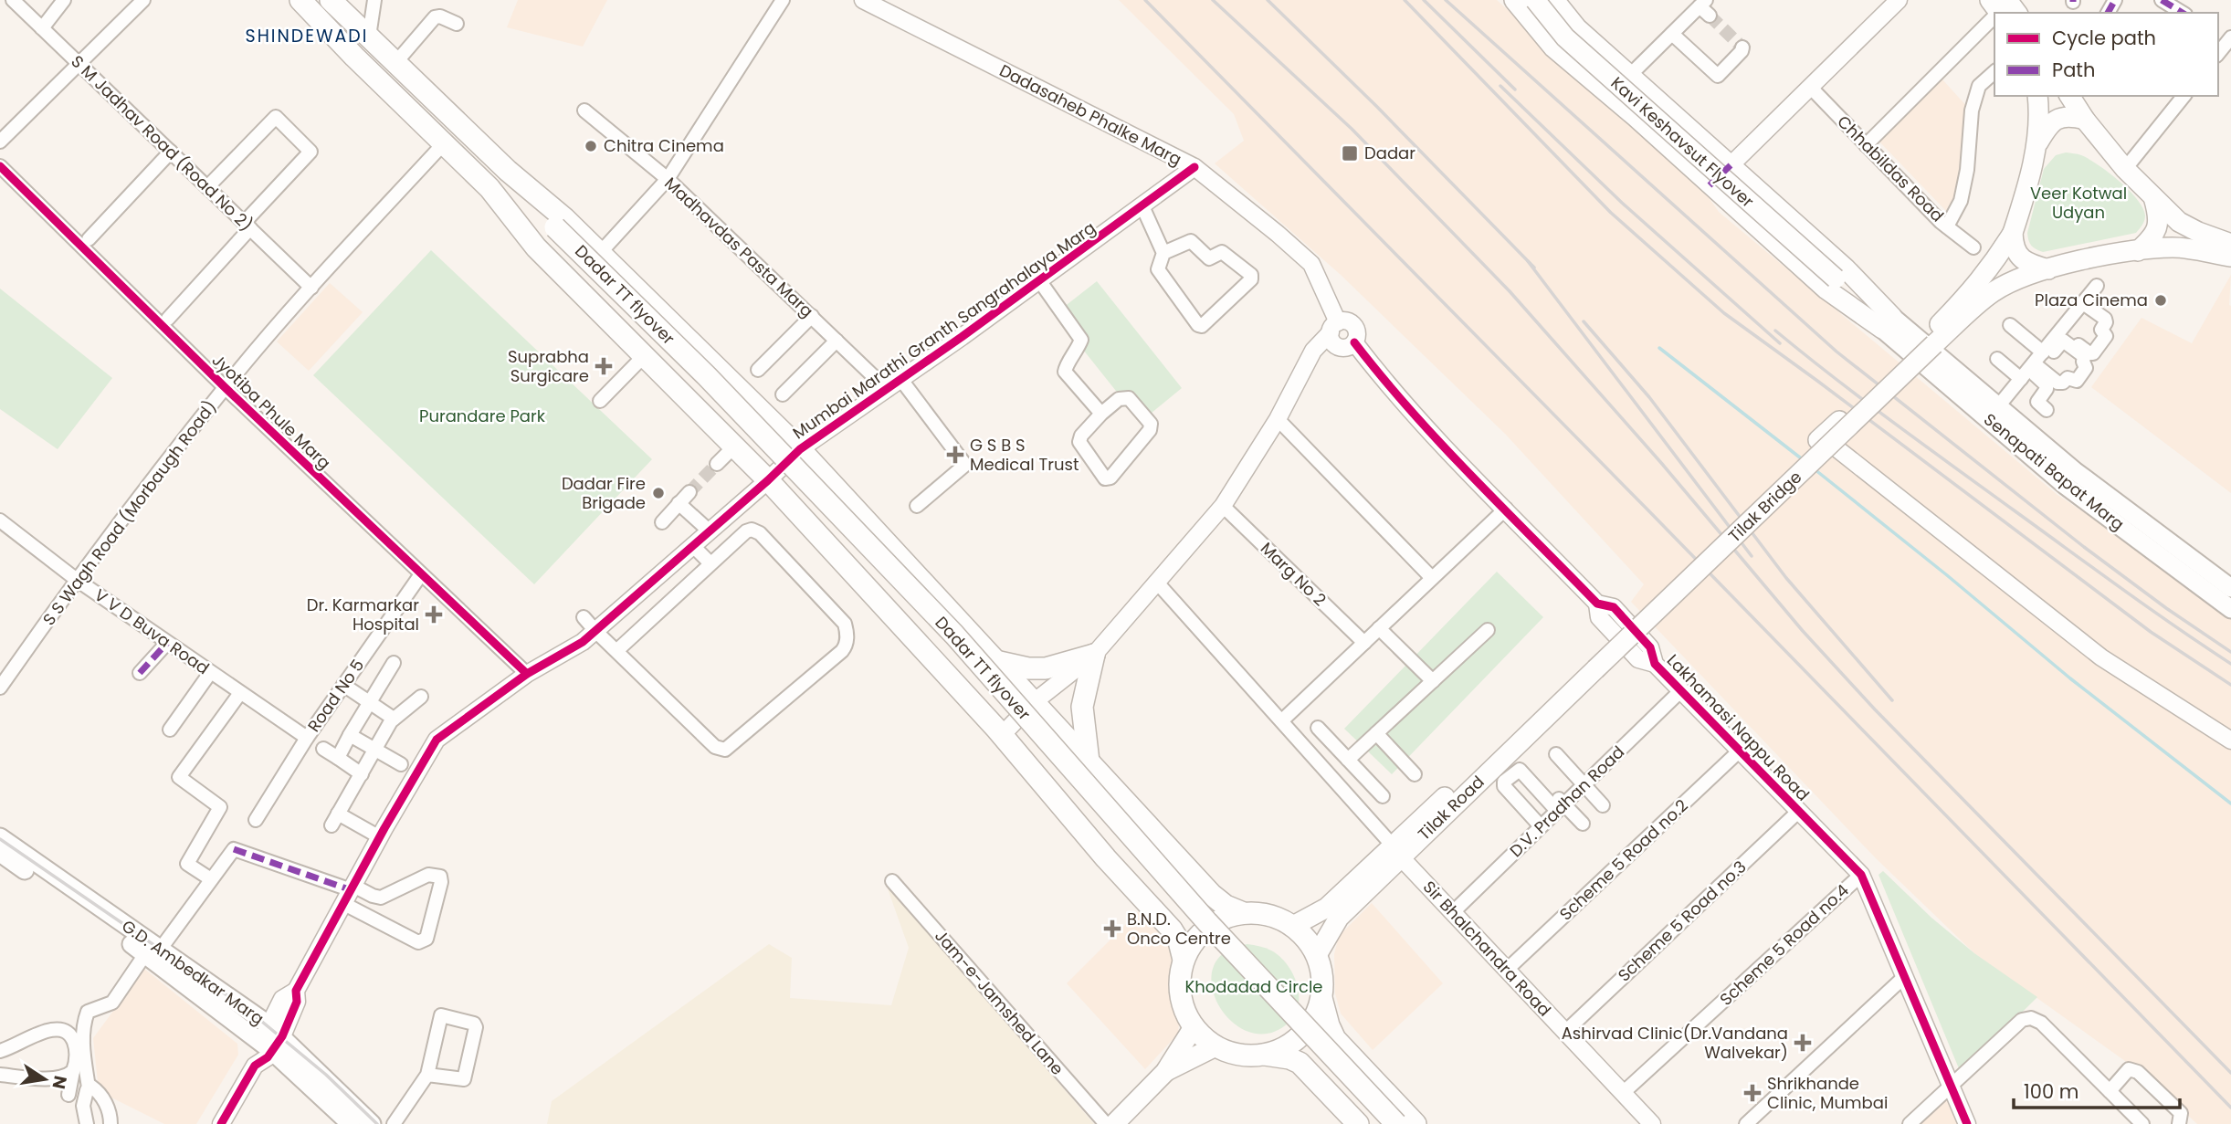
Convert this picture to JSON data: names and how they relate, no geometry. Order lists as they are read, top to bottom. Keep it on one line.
{"streets":{"highway":["Dadar TT flyover"],"main road":["Kavi Keshavsut Flyover","Senapati Bapat Marg","Tilak Bridge","Tilak Road","G.D. Ambedkar Marg"],"street":["Dadasaheb Phalke Marg","S M Jadhav Road (Road No 2)","Chhabildas Road","Madhavdas Pasta Marg","Mumbai Marathi Granth Sangrahalaya Marg","Jyotiba Phule Marg","S S Wagh Road (Morbaugh Road)","Marg No 2","V V D Buva Road","Road No 5","Lakhamasi Nappu Road","D.V. Pradhan Road","Scheme 5 Road no.2","Scheme 5 Road no.3","Scheme 5 Road no.4","Sir Bhalchandra Road","Jam-e-Jamshed Lane"]},"crossings":[["Dadasaheb Phalke Marg","Mumbai Marathi Granth Sangrahalaya Marg"],["Dadasaheb Phalke Marg","Lakhamasi Nappu Road"],["Kavi Keshavsut Flyover","Senapati Bapat Marg"],["S M Jadhav Road (Road No 2)","S S Wagh Road (Morbaugh Road)"],["Madhavdas Pasta Marg","Mumbai Marathi Granth Sangrahalaya Marg"],["Mumbai Marathi Granth Sangrahalaya Marg","Jyotiba Phule Marg"],["Mumbai Marathi Granth Sangrahalaya Marg","G.D. Ambedkar Marg"],["Jyotiba Phule Marg","S S Wagh Road (Morbaugh Road)"],["Jyotiba Phule Marg","Road No 5"],["Tilak Bridge","Tilak Road"],["S S Wagh Road (Morbaugh Road)","V V D Buva Road"],["V V D Buva Road","Road No 5"],["Lakhamasi Nappu Road","D.V. Pradhan Road"],["Lakhamasi Nappu Road","Scheme 5 Road no.2"],["Lakhamasi Nappu Road","Scheme 5 Road no.3"],["Lakhamasi Nappu Road","Scheme 5 Road no.4"],["D.V. Pradhan Road","Sir Bhalchandra Road"],["Tilak Road","Sir Bhalchandra Road"],["Scheme 5 Road no.2","Sir Bhalchandra Road"],["Scheme 5 Road no.3","Sir Bhalchandra Road"],["Scheme 5 Road no.4","Sir Bhalchandra Road"]],"districts":["SHINDEWADI"],"parks":["Veer Kotwal Udyan","Purandare Park","Khodadad Circle"],"places":{"other":["Chitra Cinema","Plaza Cinema","Dadar Fire Brigade"],"transit":["Dadar"],"health":["Suprabha Surgicare","G S B S Medical Trust","Dr. Karmarkar Hospital","B.N.D. Onco Centre","Ashirvad Clinic(Dr.Vandana Walvekar)","Shrikhande Clinic, Mumbai"]},"legend":["Cycle path","Path"],"scale_bar":"100 m","north":"right"}
